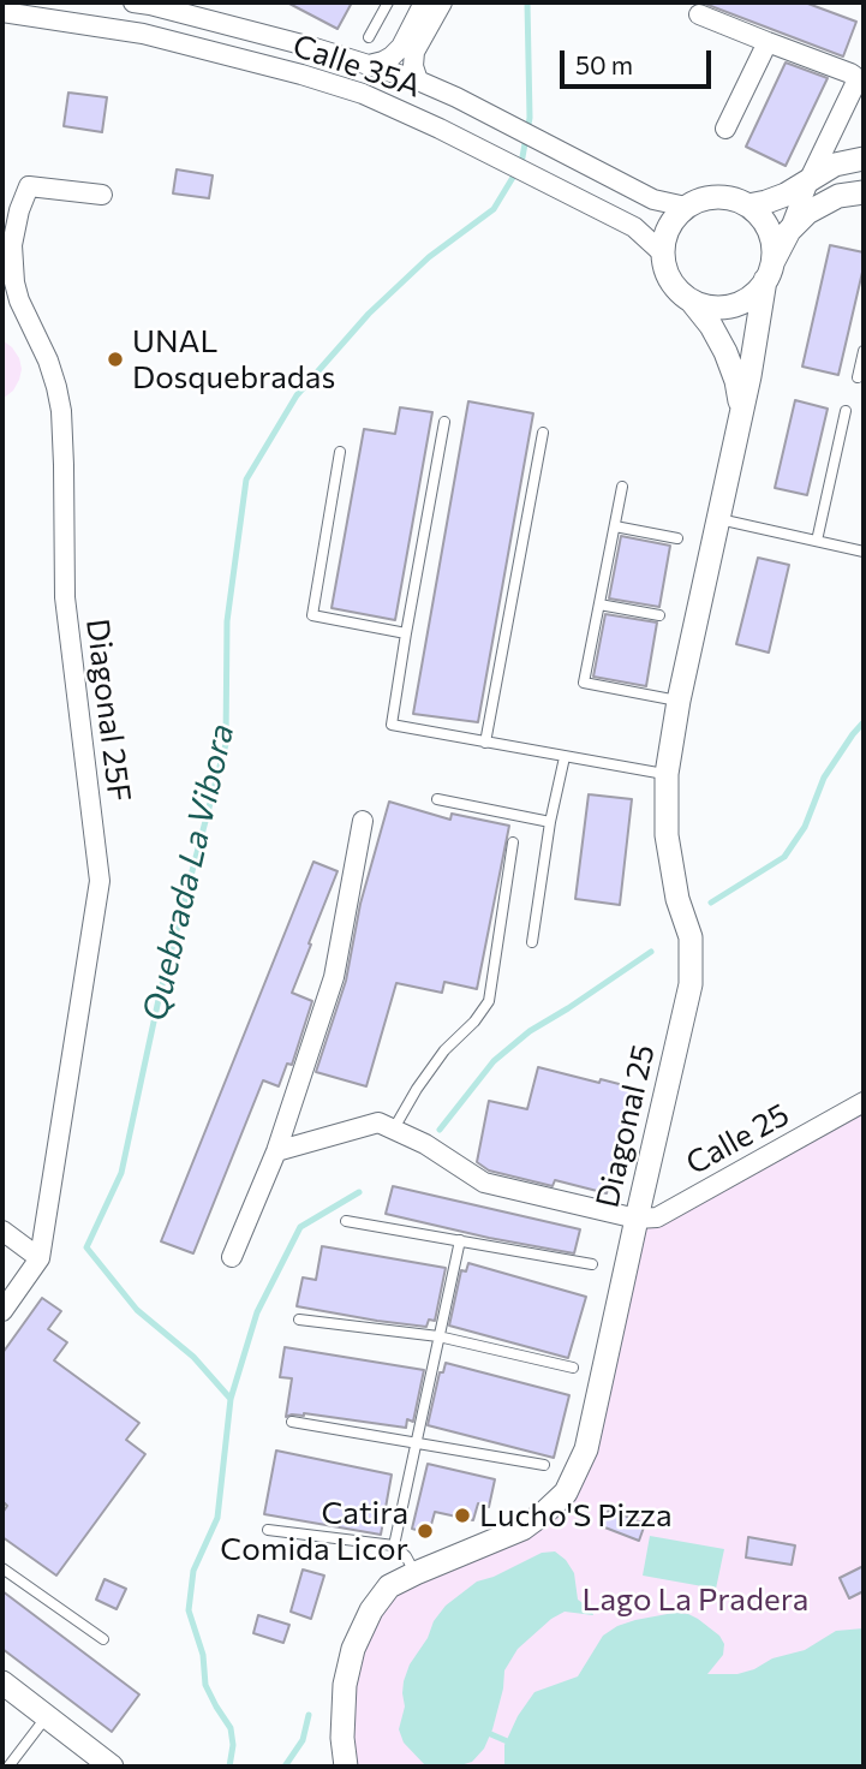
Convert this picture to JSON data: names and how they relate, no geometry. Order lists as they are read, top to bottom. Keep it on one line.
{"streets":{"street":["Calle 35A","Diagonal 25F","Diagonal 25","Calle 25"]},"crossings":[["Calle 35A","Diagonal 25"],["Diagonal 25","Calle 25"]],"water":["Quebrada La Vibora"],"parks":["Lago La Pradera"],"places":["UNAL Dosquebradas","Lucho'S Pizza","Catira Comida Licor"],"scale_bar":"50 m"}
